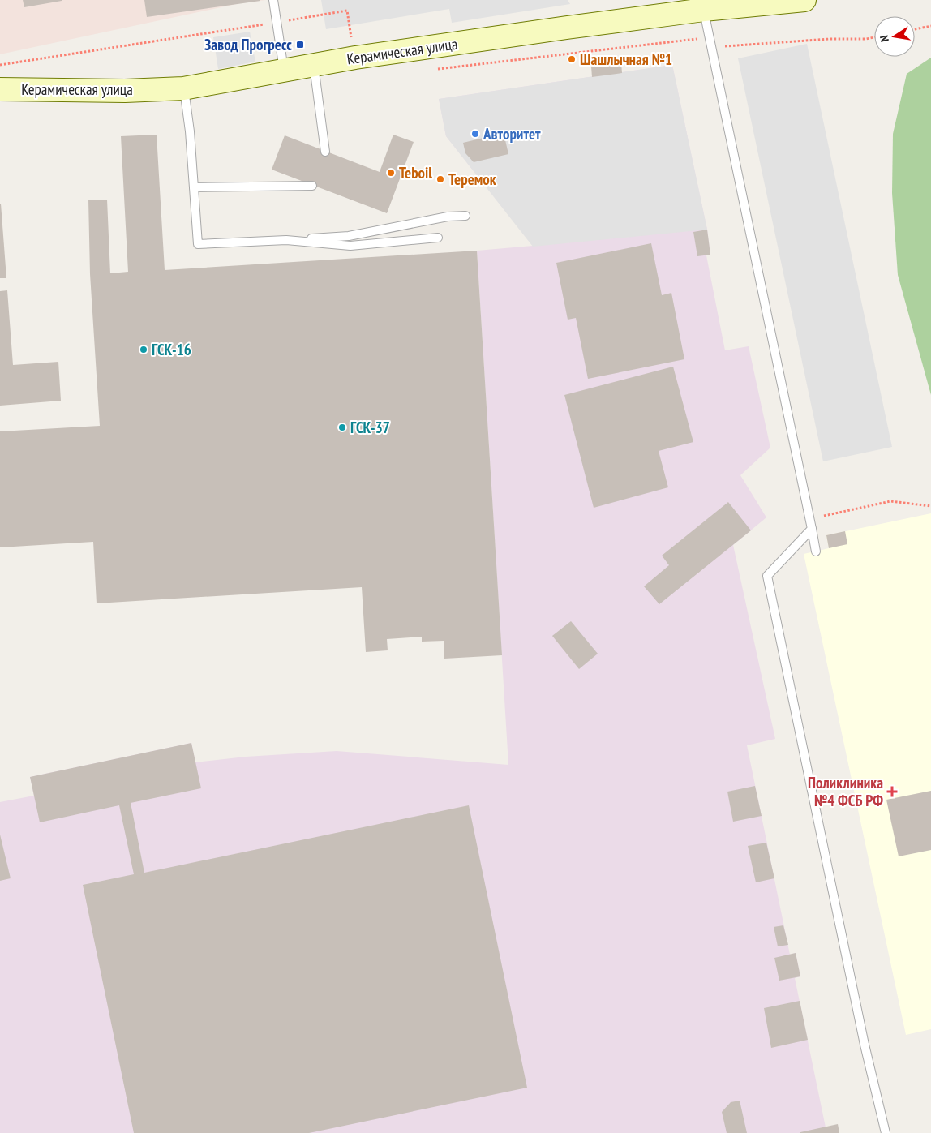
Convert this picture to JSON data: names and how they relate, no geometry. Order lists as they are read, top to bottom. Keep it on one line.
{"streets":{"main road":["Керамическая улица"]},"places":{"transit":["Завод Прогресс"],"other":["Шашлычная №1","Авторитет","Teboil","Теремок","ГСК-16","ГСК-37"],"health":["Поликлиника №4 ФСБ РФ"]},"north":"left"}
